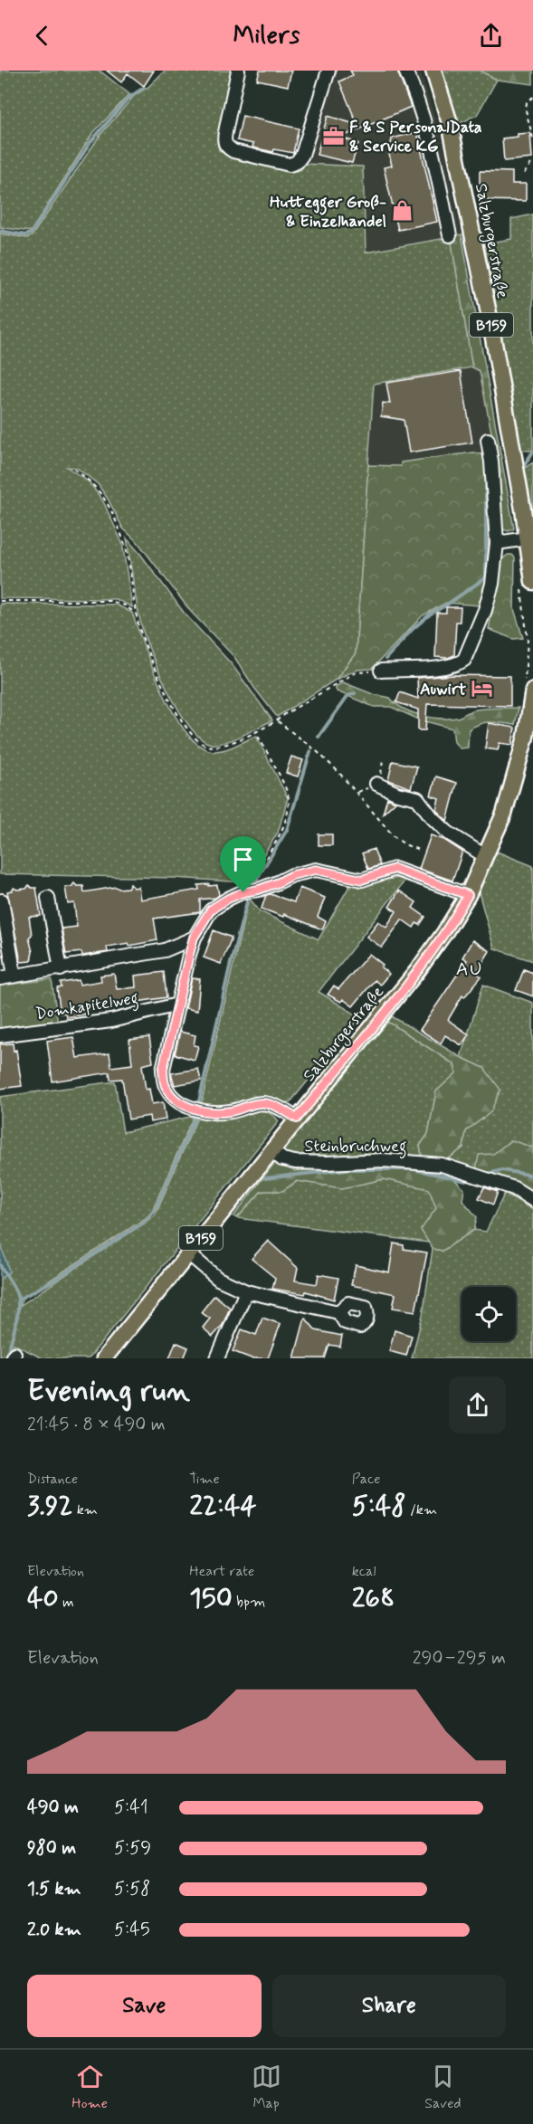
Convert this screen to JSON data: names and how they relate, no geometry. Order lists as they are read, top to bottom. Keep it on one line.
{"streets":{"main road":["Salzburgerstraße","B159"],"street":["Domkapitelweg","Steinbruchweg"]},"crossings":[["Salzburgerstraße","Steinbruchweg"]],"districts":["AU"],"places":{"office":["F & S PersonalData & Service KG"],"shop":["Huttegger Groß- & Einzelhandel"],"hotel":["Auwirt"]},"page":{"header":"Milers","heading":["Evening run","21:45 · 8 × 490 m"],"stats":[["Distance","3.92 km"],["Time","22:44"],["Pace","5:48 /km"],["Elevation","40 m"],["Heart rate","150 bpm"],["kcal","268"]],"chart":["Elevation","290–295 m"],"list":[{"name":"490 m","note":"5:41"},{"name":"980 m","note":"5:59"},{"name":"1.5 km","note":"5:58"},{"name":"2.0 km","note":"5:45"}],"buttons":["Save","Share"],"tabs":["Home","Map","Saved"]}}
